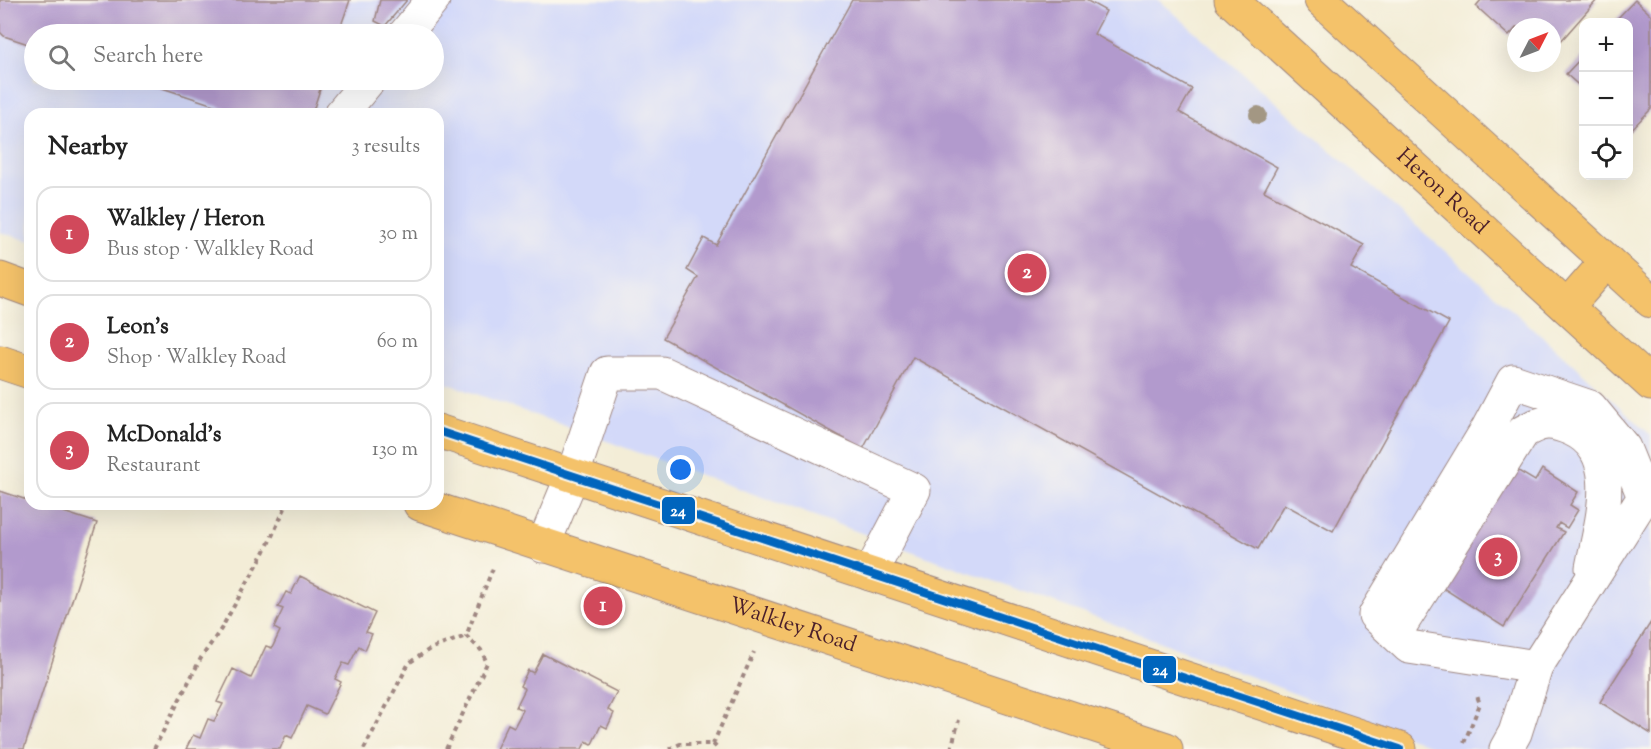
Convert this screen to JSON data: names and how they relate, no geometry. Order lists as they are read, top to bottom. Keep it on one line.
{"streets":{"main road":["Heron Road","Walkley Road"]},"lines":["transit line 24"],"north":"top right","page":{"map_buttons":["+","−"],"search":"Search here","heading":["Nearby","3 results"],"list":[{"mark":"1","name":"Walkley / Heron","note":"Bus stop · Walkley Road","value":"30 m"},{"mark":"2","name":"Leon's","note":"Shop · Walkley Road","value":"60 m"},{"mark":"3","name":"McDonald's","note":"Restaurant","value":"130 m"}],"pins":["2","3","1"]}}
